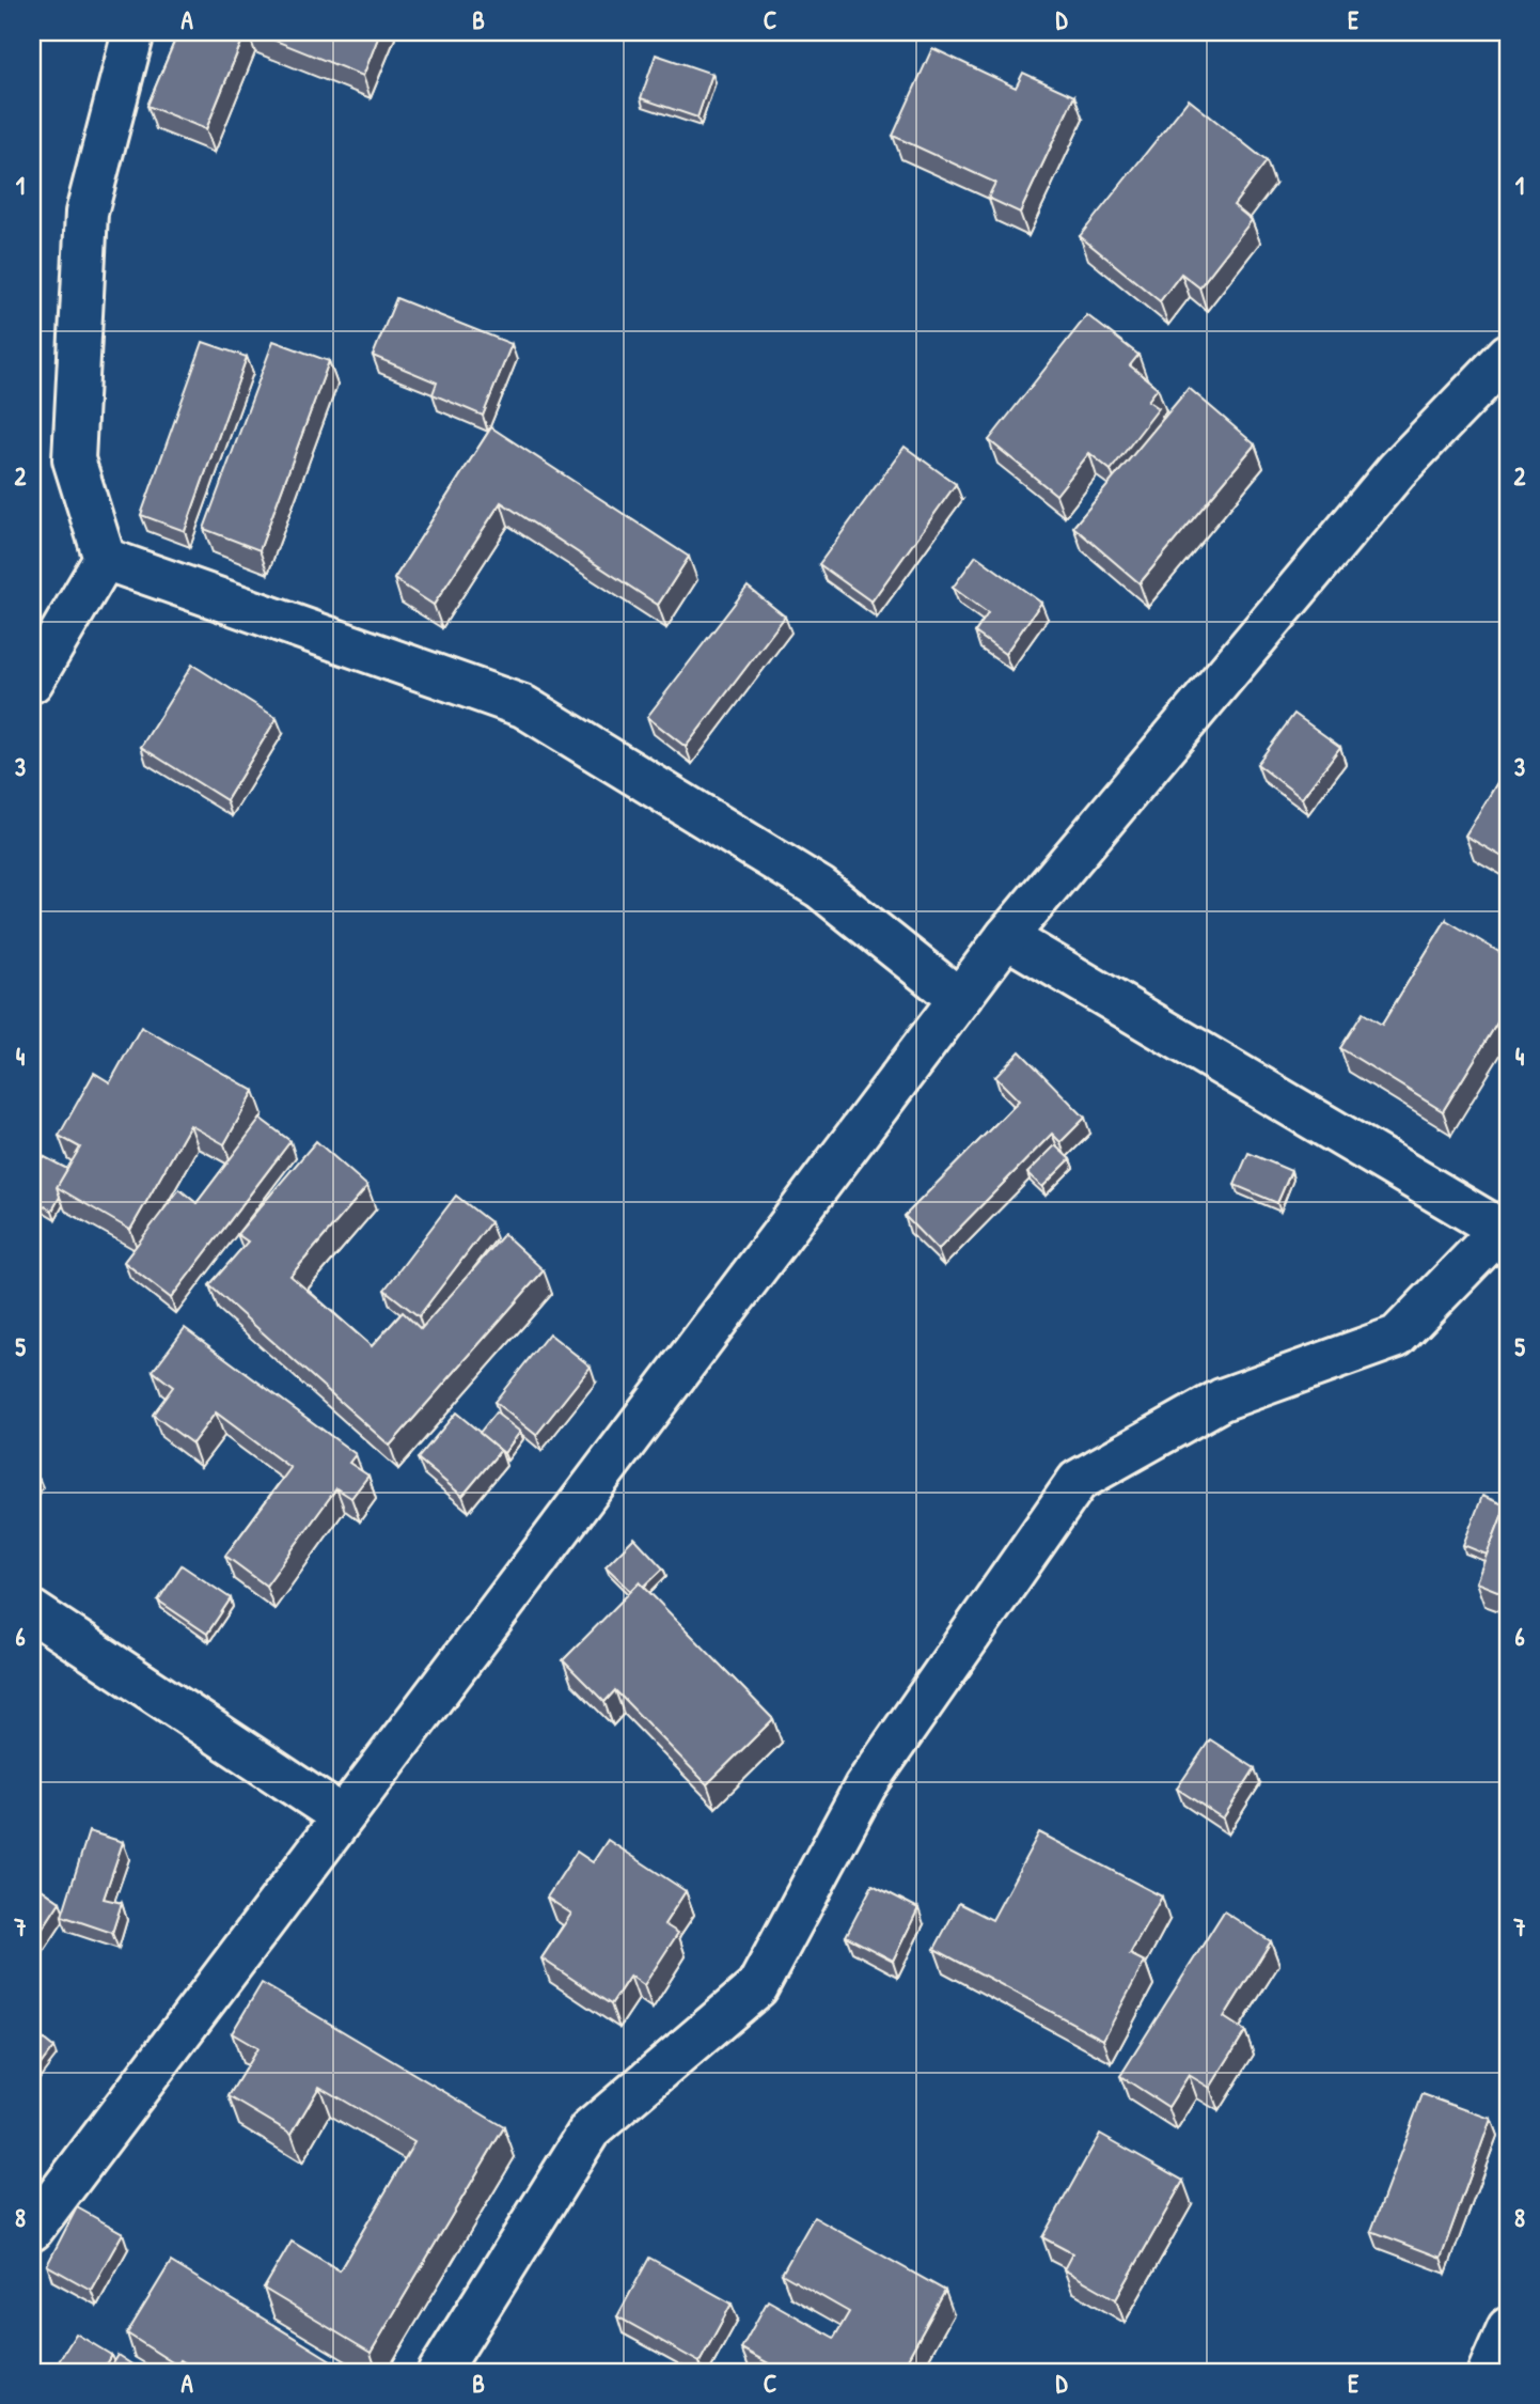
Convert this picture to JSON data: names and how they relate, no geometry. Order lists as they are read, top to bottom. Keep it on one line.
{"grid":{"columns":["A","B","C","D","E"],"rows":["1","2","3","4","5","6","7","8"]}}
